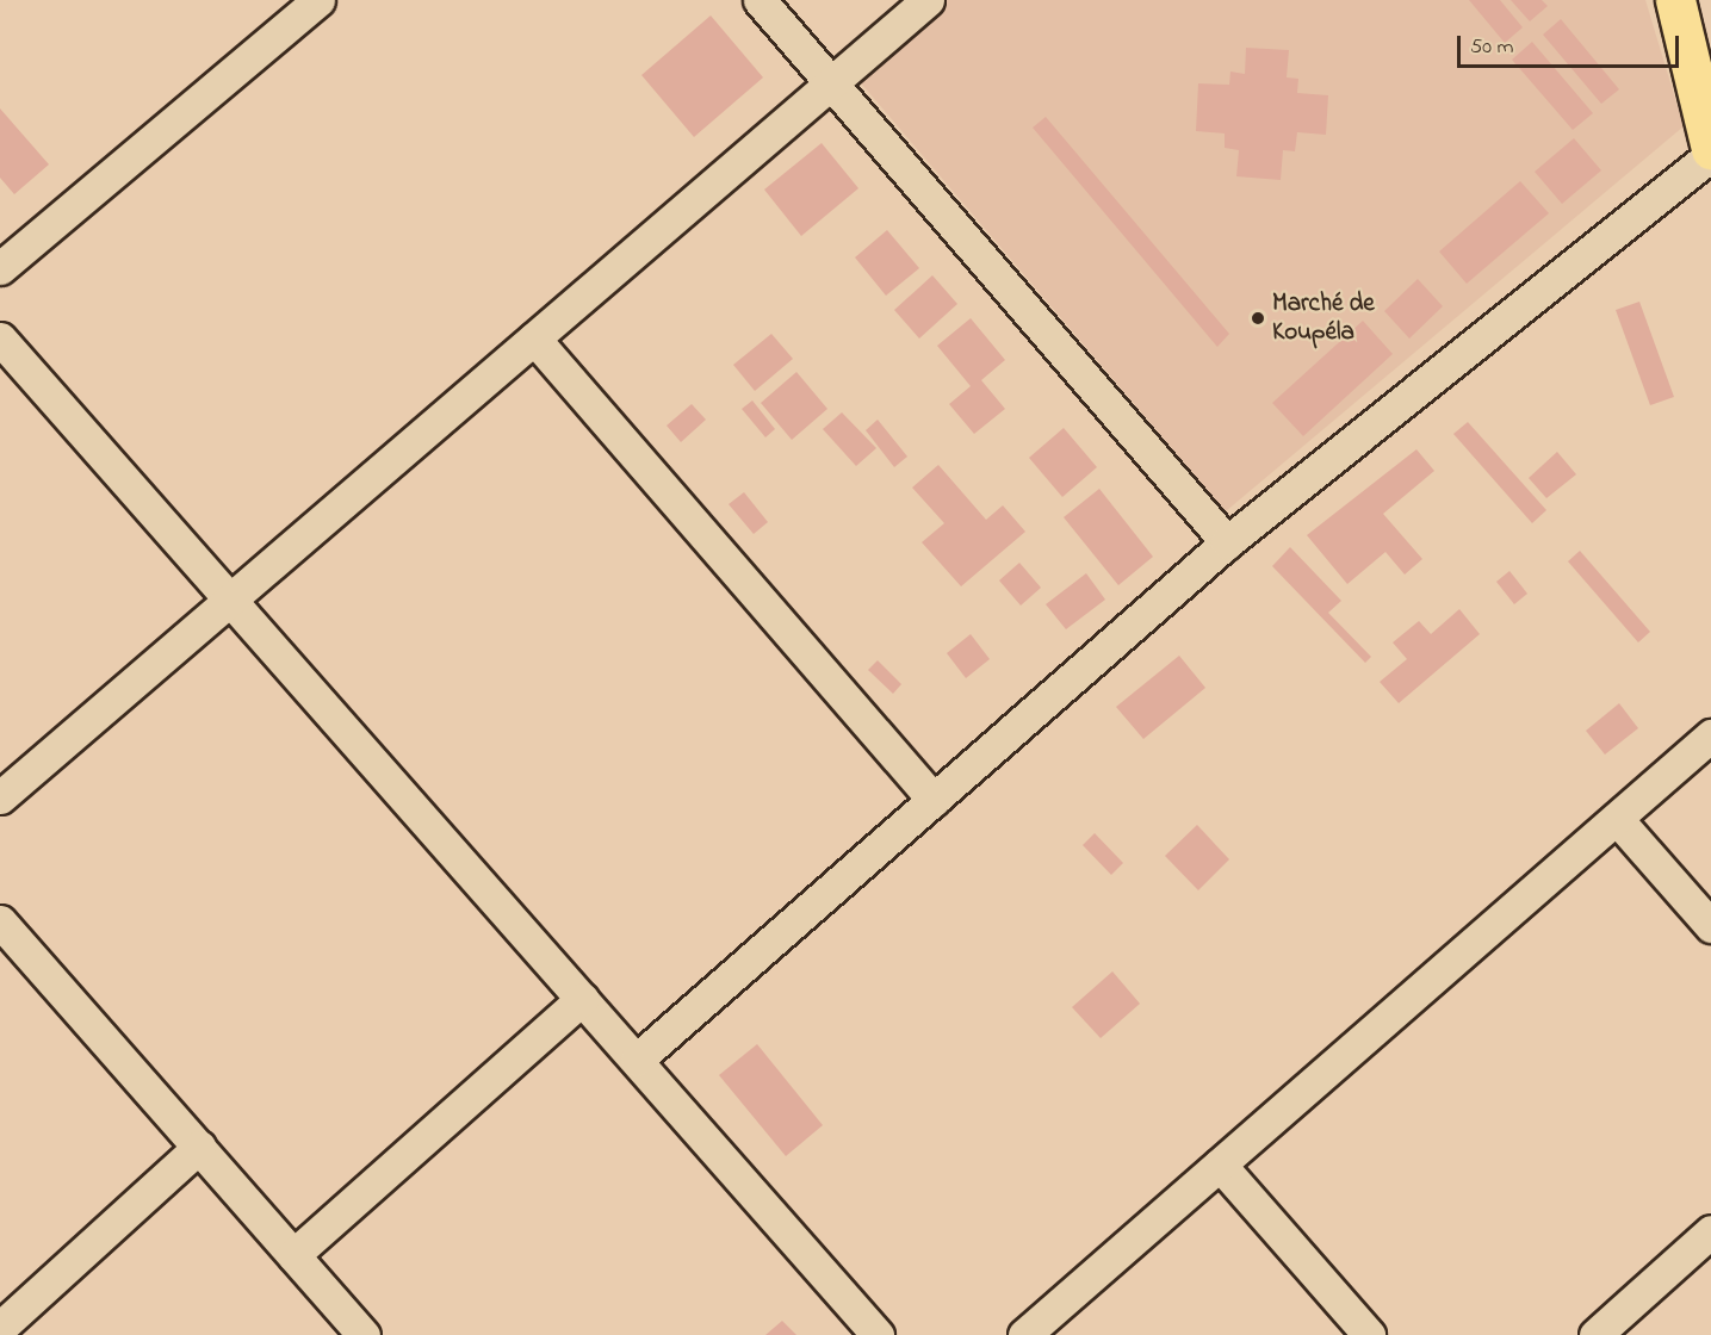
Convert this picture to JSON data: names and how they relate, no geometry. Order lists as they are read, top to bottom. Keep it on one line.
{"places":["Marché de Koupéla"],"scale_bar":"50 m"}
